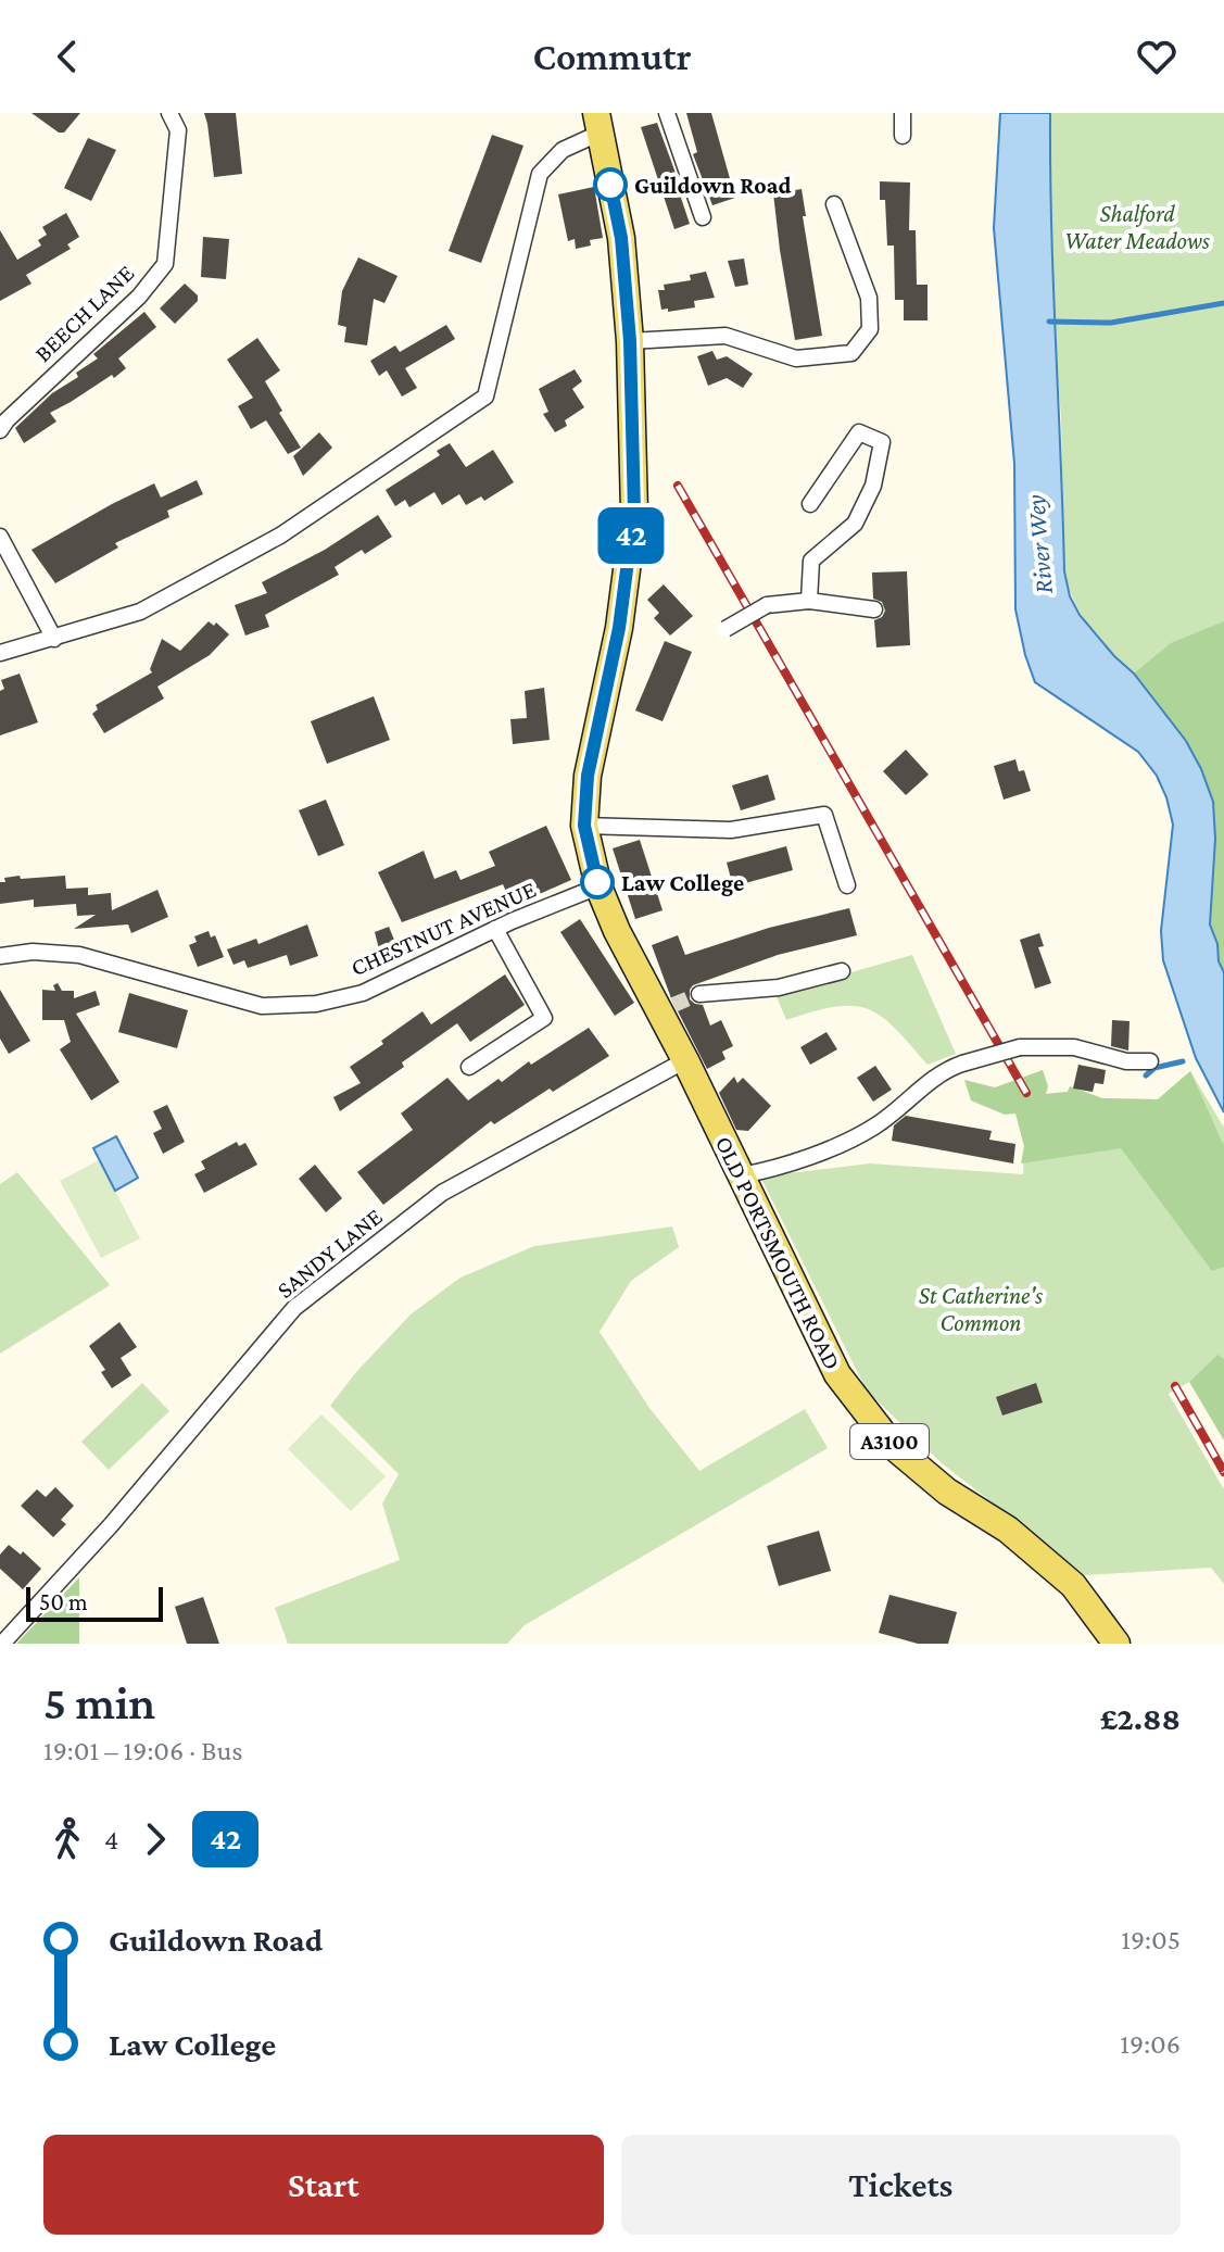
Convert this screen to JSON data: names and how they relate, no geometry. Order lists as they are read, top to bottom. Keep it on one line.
{"streets":{"main road":["OLD PORTSMOUTH ROAD","A3100"],"street":["BEECH LANE","CHESTNUT AVENUE","SANDY LANE"]},"crossings":[["CHESTNUT AVENUE","A3100"],["SANDY LANE","OLD PORTSMOUTH ROAD"],["SANDY LANE","A3100"],["OLD PORTSMOUTH ROAD","A3100"]],"water":["River Wey"],"parks":["Shalford Water Meadows","St Catherine's Common"],"places":["Guildown Road","Law College"],"lines":["bus line 42"],"scale_bar":"50 m","page":{"header":"Commutr","on_map":"42","scale":"50 m","heading":["5 min","19:01 – 19:06 · Bus","£2.88"],"legs":["4","42"],"list":[{"name":"Guildown Road","value":"19:05"},{"name":"Law College","value":"19:06"}],"buttons":["Start","Tickets"]}}
